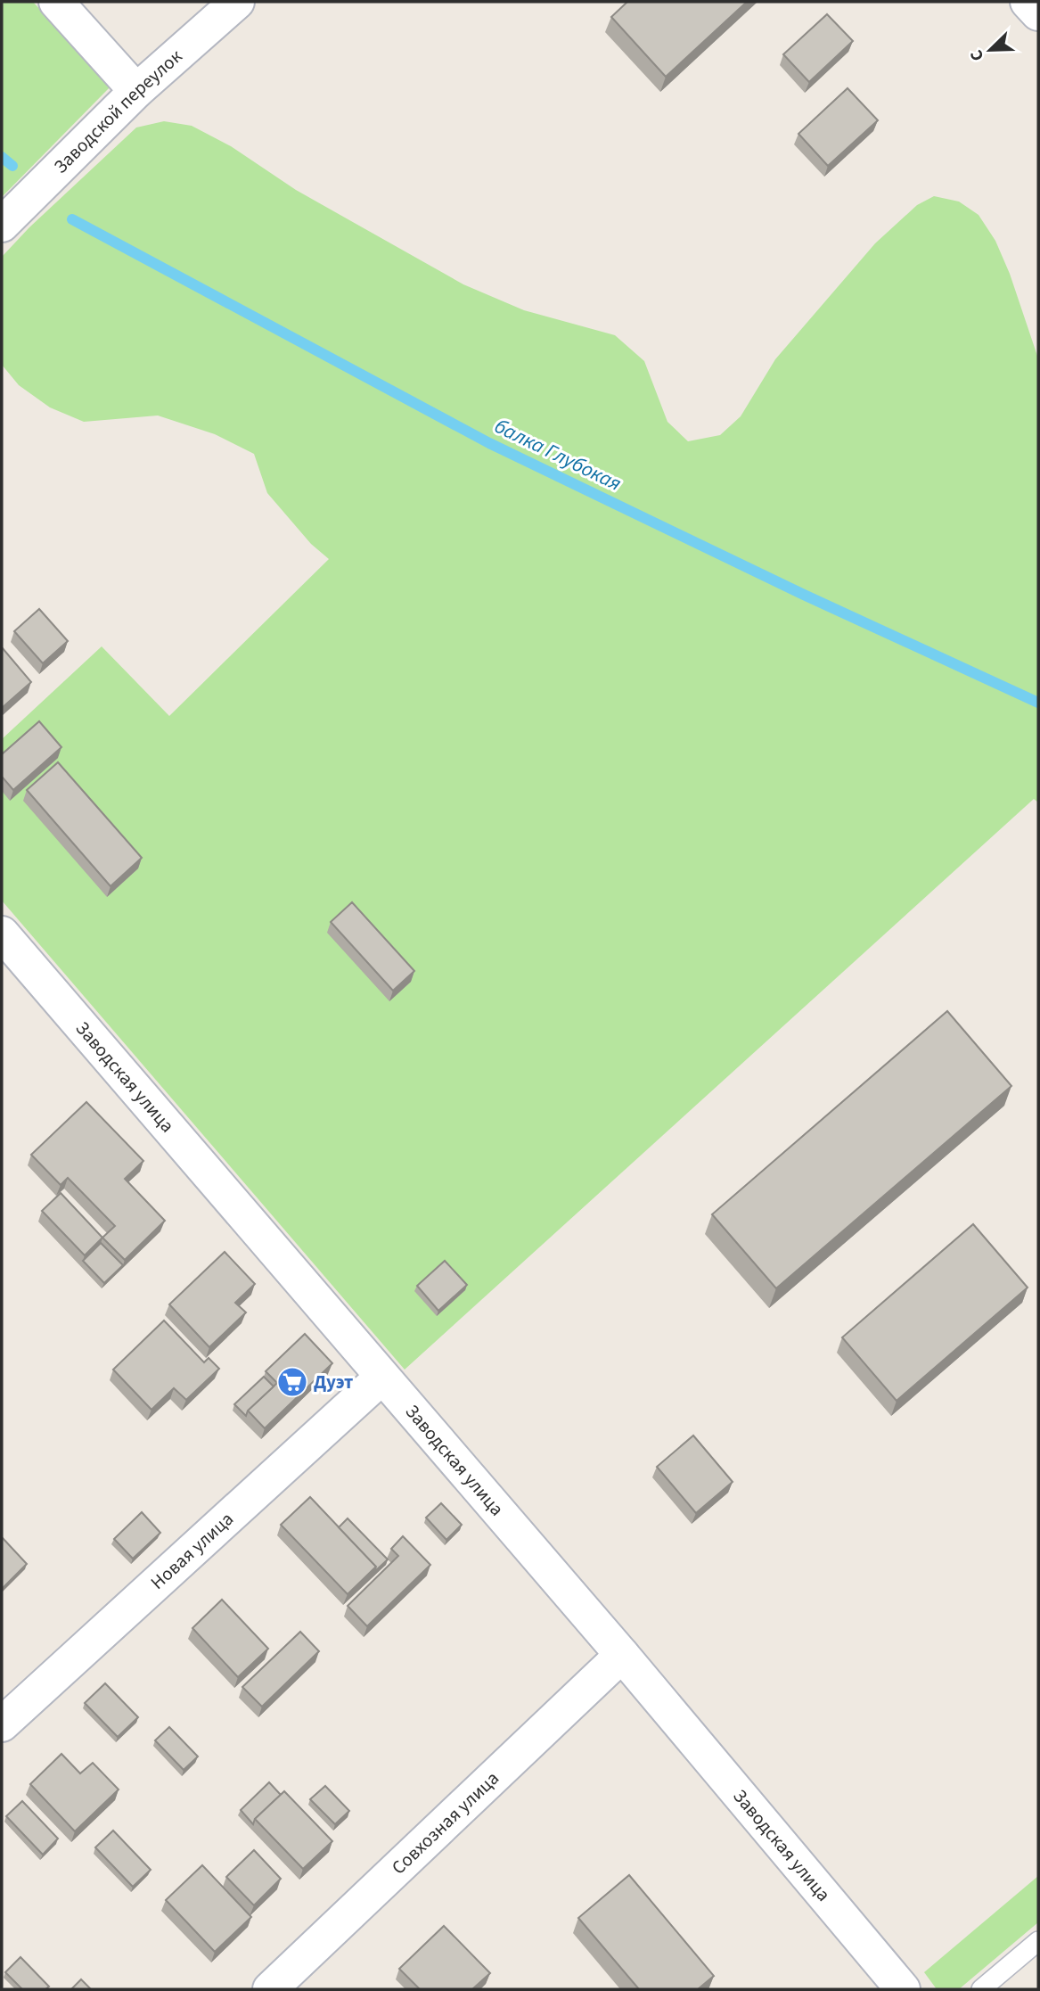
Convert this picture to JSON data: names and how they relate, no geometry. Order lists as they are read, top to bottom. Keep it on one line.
{"streets":{"street":["Заводской переулок","Заводская улица","Новая улица","Совхозная улица"]},"crossings":[["Заводская улица","Новая улица"],["Заводская улица","Совхозная улица"]],"water":["балка Глубокая"],"places":{"supermarket":["Дуэт"]},"north":"bottom left"}
